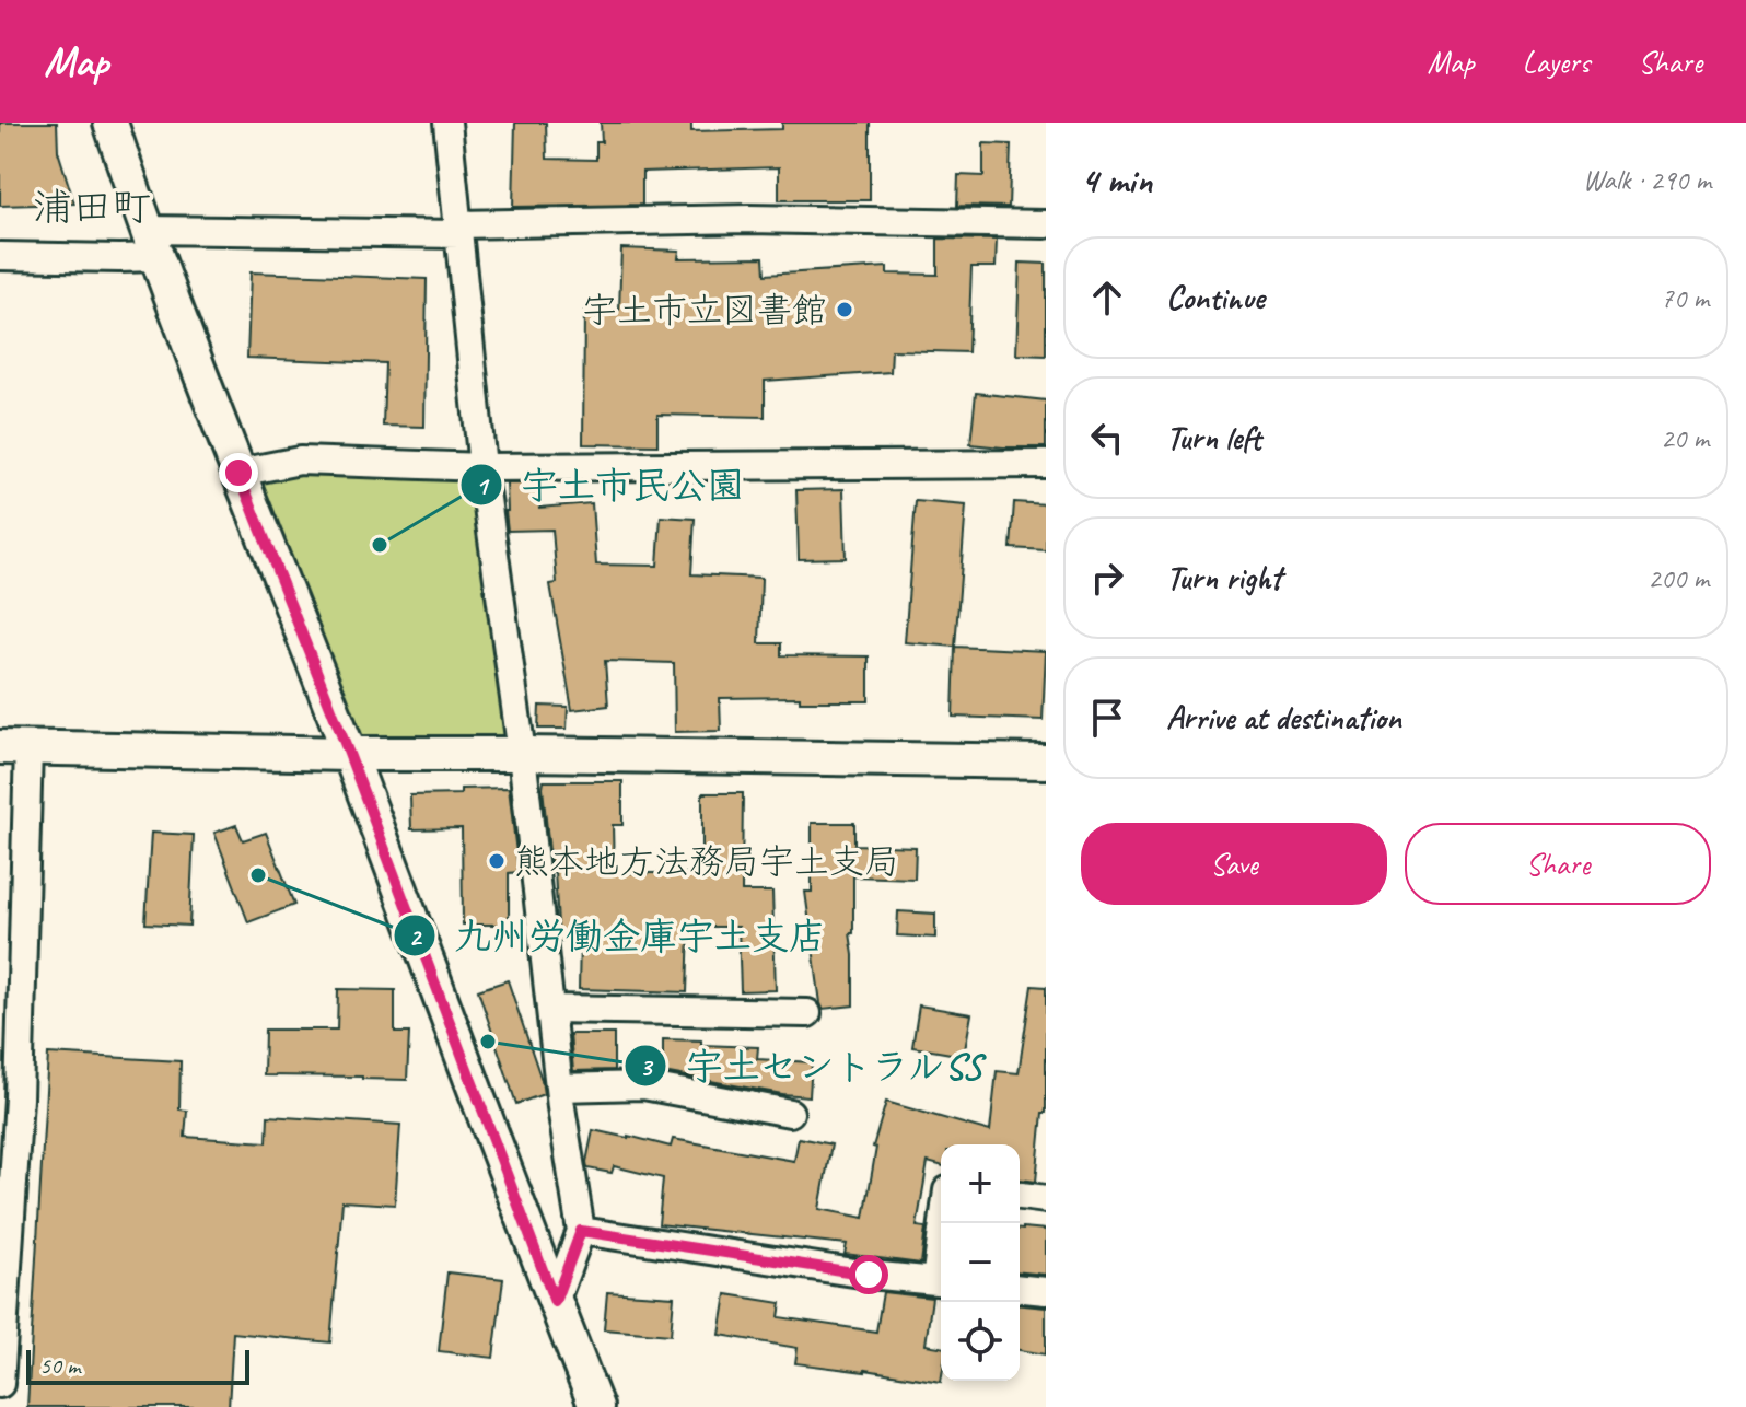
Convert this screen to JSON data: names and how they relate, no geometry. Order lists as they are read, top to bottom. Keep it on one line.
{"districts":["浦田町"],"places":["宇土市立図書館","宇土市民公園","熊本地方法務局宇土支局","九州労働金庫宇土支店","宇土セントラルSS"],"scale_bar":"50 m","page":{"header":"Map","nav":["Map","Layers","Share"],"heading":["4 min","Walk · 290 m"],"list":[["Continue","70 m"],["Turn left","20 m"],["Turn right","200 m"],"Arrive at destination"],"buttons":["Save","Share"],"map_buttons":["+","−"],"scale":"50 m"}}
